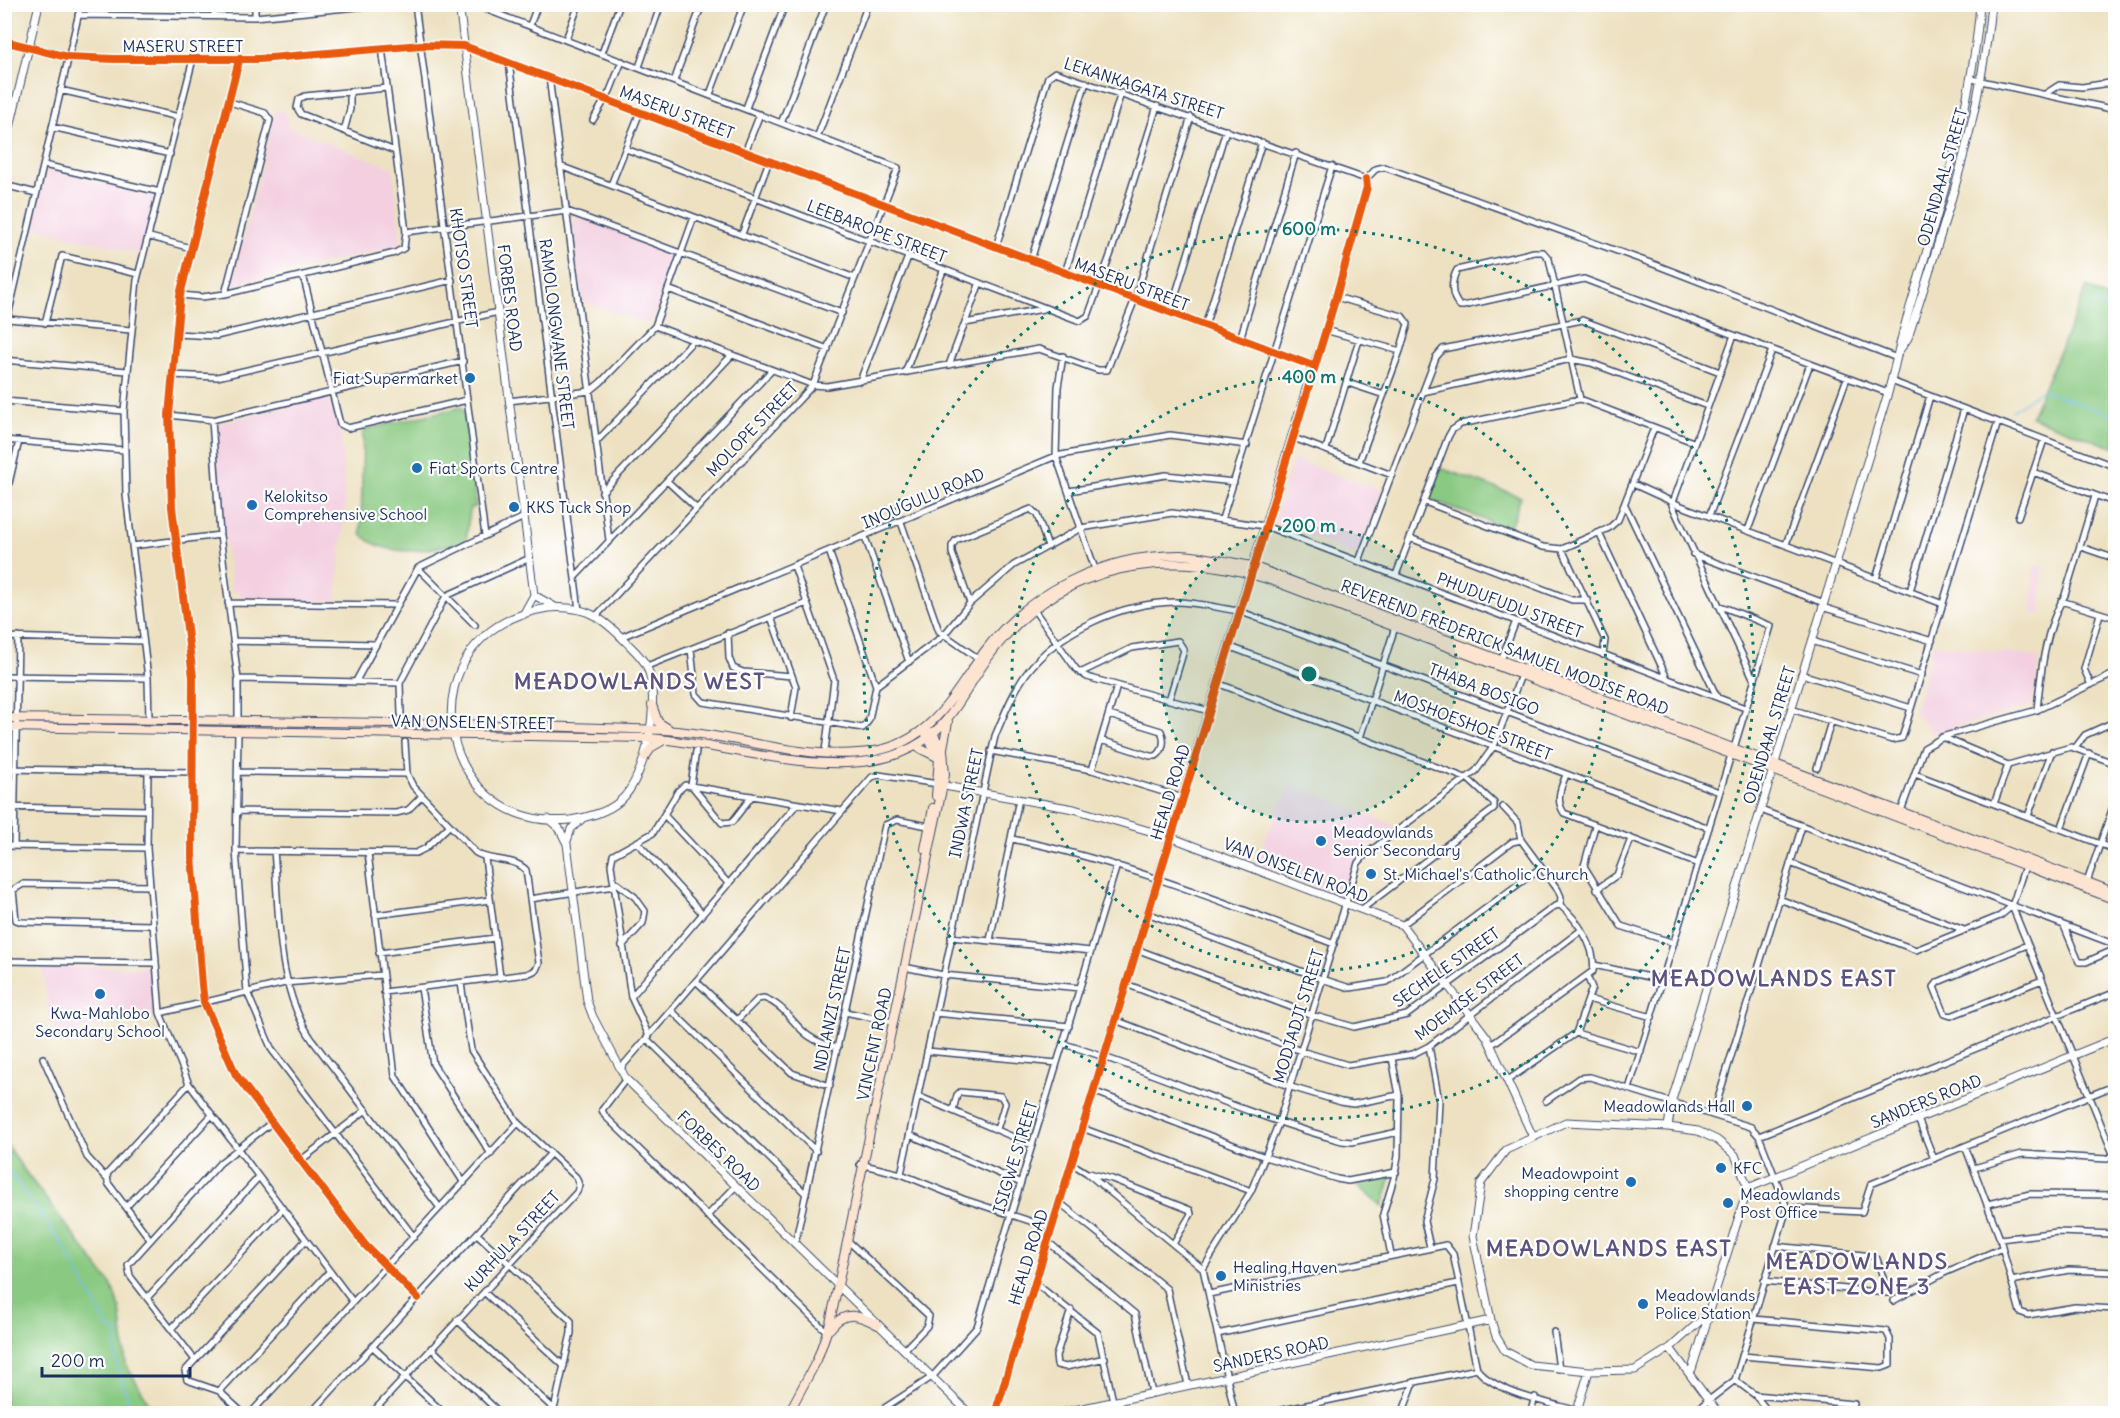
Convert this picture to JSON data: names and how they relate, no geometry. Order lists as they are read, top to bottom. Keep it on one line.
{"streets":{"main road":["REVEREND FREDERICK SAMUEL MODISE ROAD","VAN ONSELEN STREET","VINCENT ROAD"],"street":["MASERU STREET","LEKANKAGATA STREET","ODENDAAL STREET","LEEBAROPE STREET","KHOTSO STREET","FORBES ROAD","RAMOLONGWANE STREET","MOLOPE STREET","INOUGULU ROAD","PHUDUFUDU STREET","THABA BOSIGO","MOSHOESHOE STREET","HEALD ROAD","INDWA STREET","VAN ONSELEN ROAD","SECHELE STREET","MOEMISE STREET","NDLANZI STREET","MODJADJI STREET","SANDERS ROAD","ISIGWE STREET","KURHULA STREET"]},"crossings":[["MASERU STREET","LEKANKAGATA STREET"],["MASERU STREET","LEEBAROPE STREET"],["MASERU STREET","KHOTSO STREET"],["MASERU STREET","FORBES ROAD"],["MASERU STREET","RAMOLONGWANE STREET"],["MASERU STREET","MOLOPE STREET"],["MASERU STREET","HEALD ROAD"],["LEKANKAGATA STREET","HEALD ROAD"],["ODENDAAL STREET","REVEREND FREDERICK SAMUEL MODISE ROAD"],["LEEBAROPE STREET","MOLOPE STREET"],["FORBES ROAD","NDLANZI STREET"],["FORBES ROAD","VINCENT ROAD"],["FORBES ROAD","ISIGWE STREET"],["PHUDUFUDU STREET","HEALD ROAD"],["REVEREND FREDERICK SAMUEL MODISE ROAD","VAN ONSELEN STREET"],["REVEREND FREDERICK SAMUEL MODISE ROAD","HEALD ROAD"],["REVEREND FREDERICK SAMUEL MODISE ROAD","MODJADJI STREET"],["REVEREND FREDERICK SAMUEL MODISE ROAD","VINCENT ROAD"],["THABA BOSIGO","HEALD ROAD"],["THABA BOSIGO","INDWA STREET"],["THABA BOSIGO","MODJADJI STREET"],["MOSHOESHOE STREET","HEALD ROAD"],["MOSHOESHOE STREET","MODJADJI STREET"],["HEALD ROAD","INDWA STREET"],["HEALD ROAD","VAN ONSELEN ROAD"],["HEALD ROAD","SECHELE STREET"],["HEALD ROAD","MOEMISE STREET"],["INDWA STREET","VAN ONSELEN ROAD"],["VAN ONSELEN ROAD","SECHELE STREET"],["VAN ONSELEN ROAD","MOEMISE STREET"],["VAN ONSELEN ROAD","MODJADJI STREET"],["VAN ONSELEN ROAD","VINCENT ROAD"],["SECHELE STREET","MODJADJI STREET"],["MOEMISE STREET","MODJADJI STREET"],["NDLANZI STREET","VINCENT ROAD"]],"districts":["MEADOWLANDS WEST","MEADOWLANDS EAST","MEADOWLANDS EAST","MEADOWLANDS EAST ZONE 3"],"places":["Fiat Supermarket","Fiat Sports Centre","Kelokitso Comprehensive School","KKS Tuck Shop","Meadowlands Senior Secondary","St. Michael's Catholic Church","Kwa-Mahlobo Secondary School","Meadowlands Hall","KFC","Meadowpoint shopping centre","Meadowlands Post Office","Healing Haven Ministries","Meadowlands Police Station"],"scale_bar":"200 m","rings":["600 m","400 m","200 m"]}
